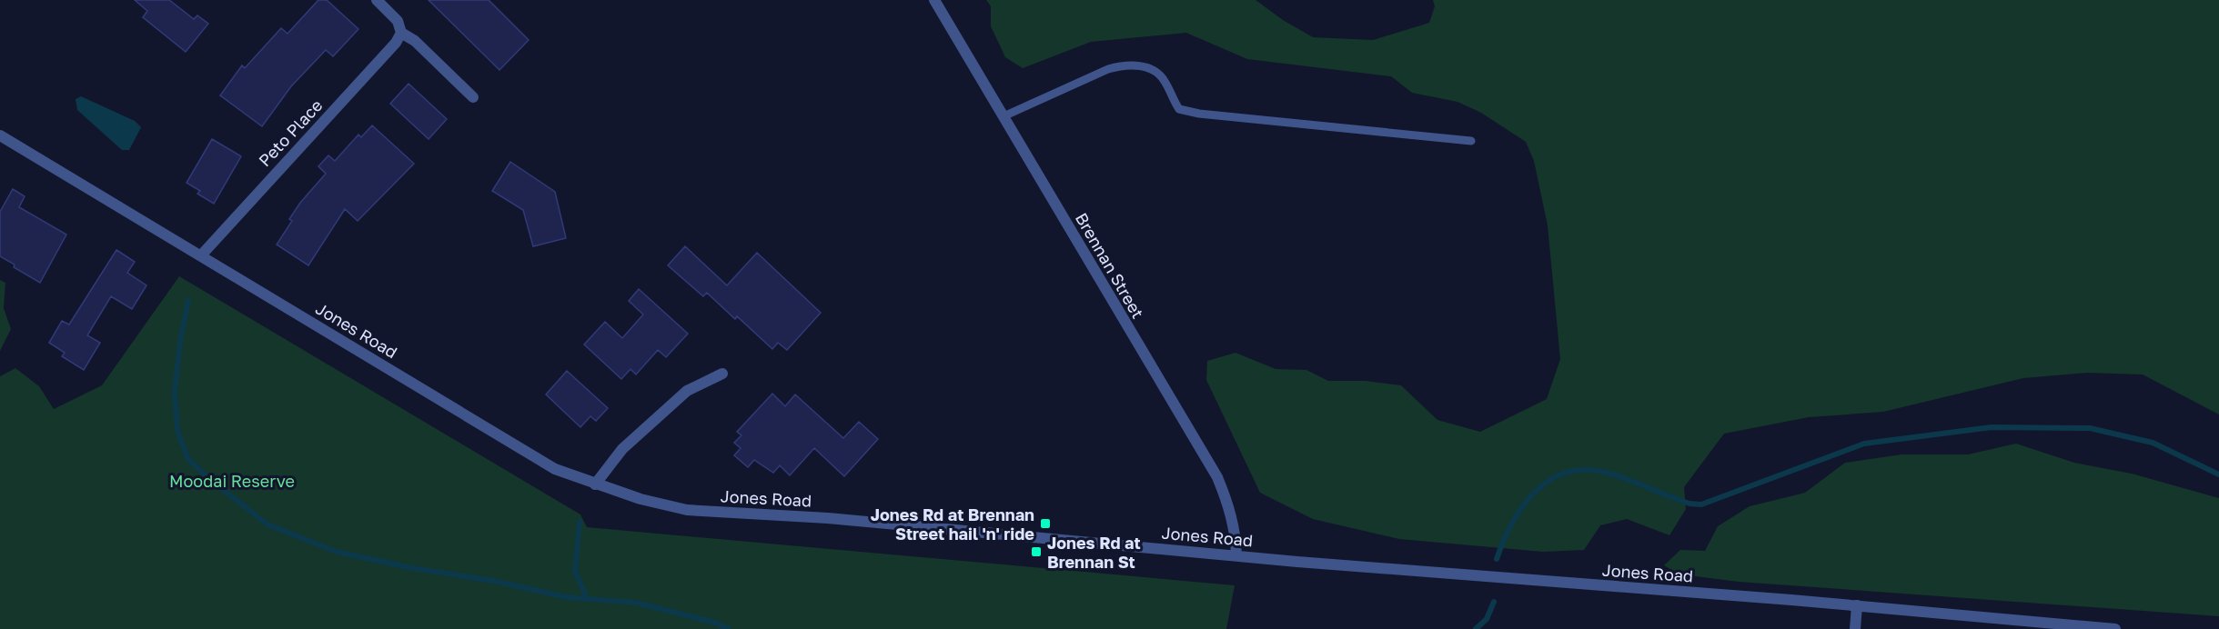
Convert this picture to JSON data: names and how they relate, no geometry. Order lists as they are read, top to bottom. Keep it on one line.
{"streets":{"street":["Peto Place","Brennan Street","Jones Road"]},"crossings":[["Peto Place","Jones Road"],["Brennan Street","Jones Road"]],"parks":["Moodai Reserve"],"places":{"transit":["Jones Rd at Brennan Street hail 'n' ride","Jones Rd at Brennan St"]}}
